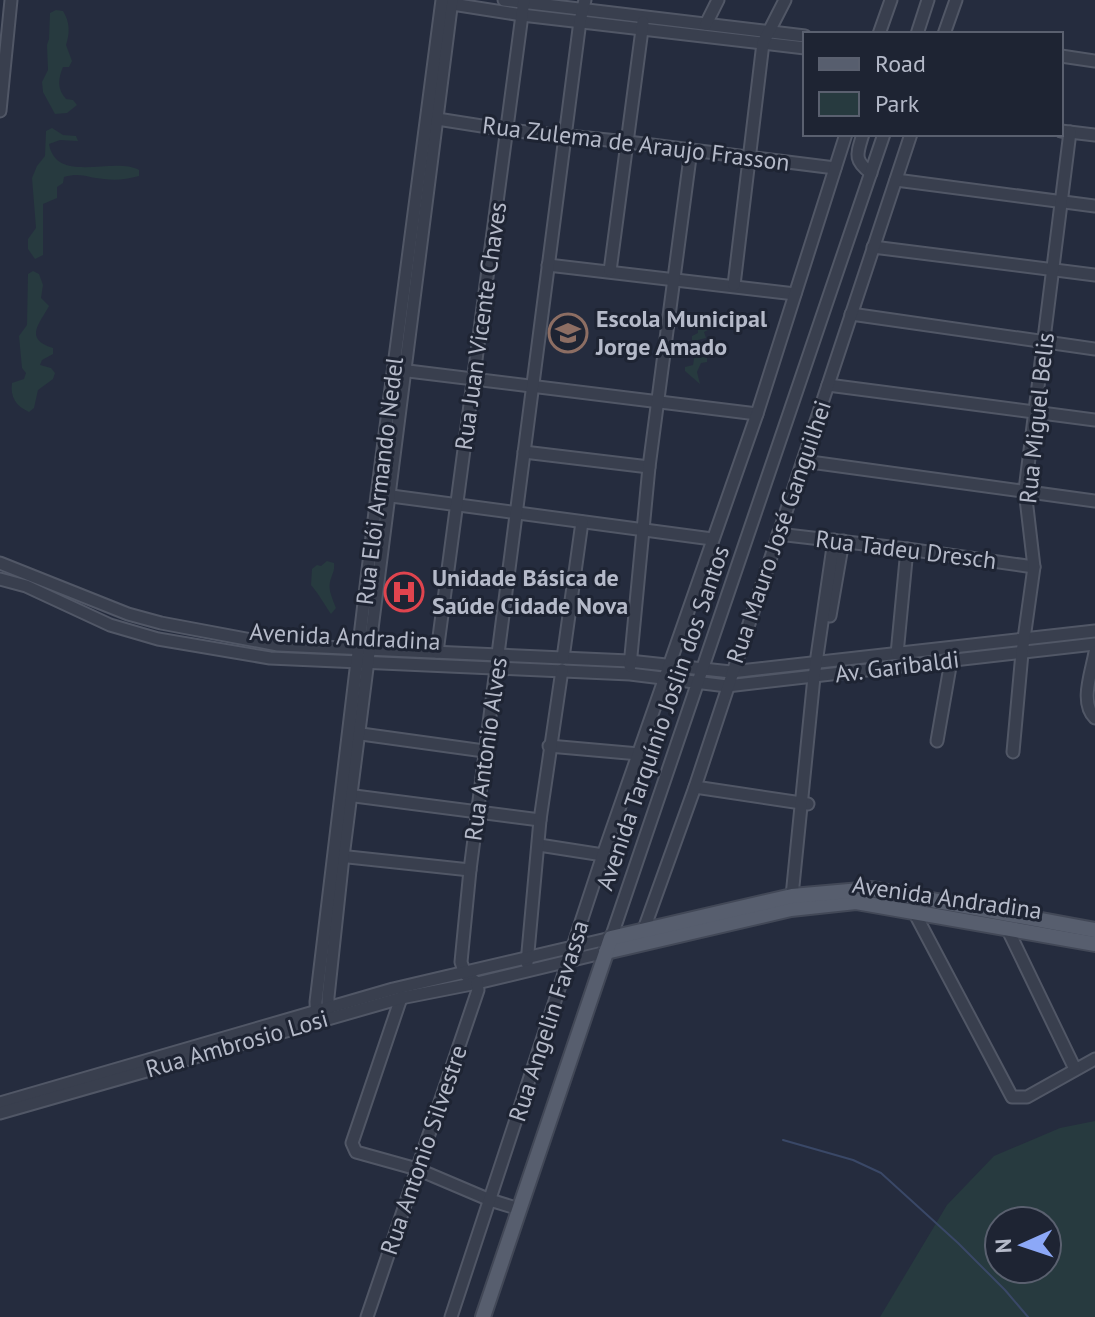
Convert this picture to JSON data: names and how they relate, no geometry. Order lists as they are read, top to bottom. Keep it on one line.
{"streets":{"main road":["Avenida Andradina","Avenida Tarquínio Joslin dos Santos"],"street":["Rua Zulema de Araujo Frasson","Rua Juan Vicente Chaves","Rua Miguel Belis","Rua Elói Armando Nedel","Rua Mauro José Ganguilhei","Rua Tadeu Dresch","Av. Garibaldi","Rua Antonio Alves","Rua Angelin Favassa","Rua Ambrosio Losi","Rua Antonio Silvestre"]},"crossings":[["Rua Zulema de Araujo Frasson","Rua Juan Vicente Chaves"],["Rua Zulema de Araujo Frasson","Rua Elói Armando Nedel"],["Rua Zulema de Araujo Frasson","Rua Antonio Alves"],["Rua Zulema de Araujo Frasson","Rua Angelin Favassa"],["Rua Miguel Belis","Rua Tadeu Dresch"],["Rua Miguel Belis","Av. Garibaldi"],["Rua Elói Armando Nedel","Avenida Andradina"],["Rua Elói Armando Nedel","Rua Ambrosio Losi"],["Rua Mauro José Ganguilhei","Rua Tadeu Dresch"],["Rua Mauro José Ganguilhei","Avenida Andradina"],["Rua Mauro José Ganguilhei","Av. Garibaldi"],["Avenida Andradina","Avenida Tarquínio Joslin dos Santos"],["Avenida Andradina","Rua Antonio Alves"],["Av. Garibaldi","Avenida Tarquínio Joslin dos Santos"],["Av. Garibaldi","Rua Angelin Favassa"],["Rua Antonio Alves","Rua Ambrosio Losi"],["Rua Ambrosio Losi","Rua Antonio Silvestre"]],"places":{"school or university":["Escola Municipal Jorge Amado"],"hospital":["Unidade Básica de Saúde Cidade Nova"]},"legend":["Road","Park"],"north":"left"}
